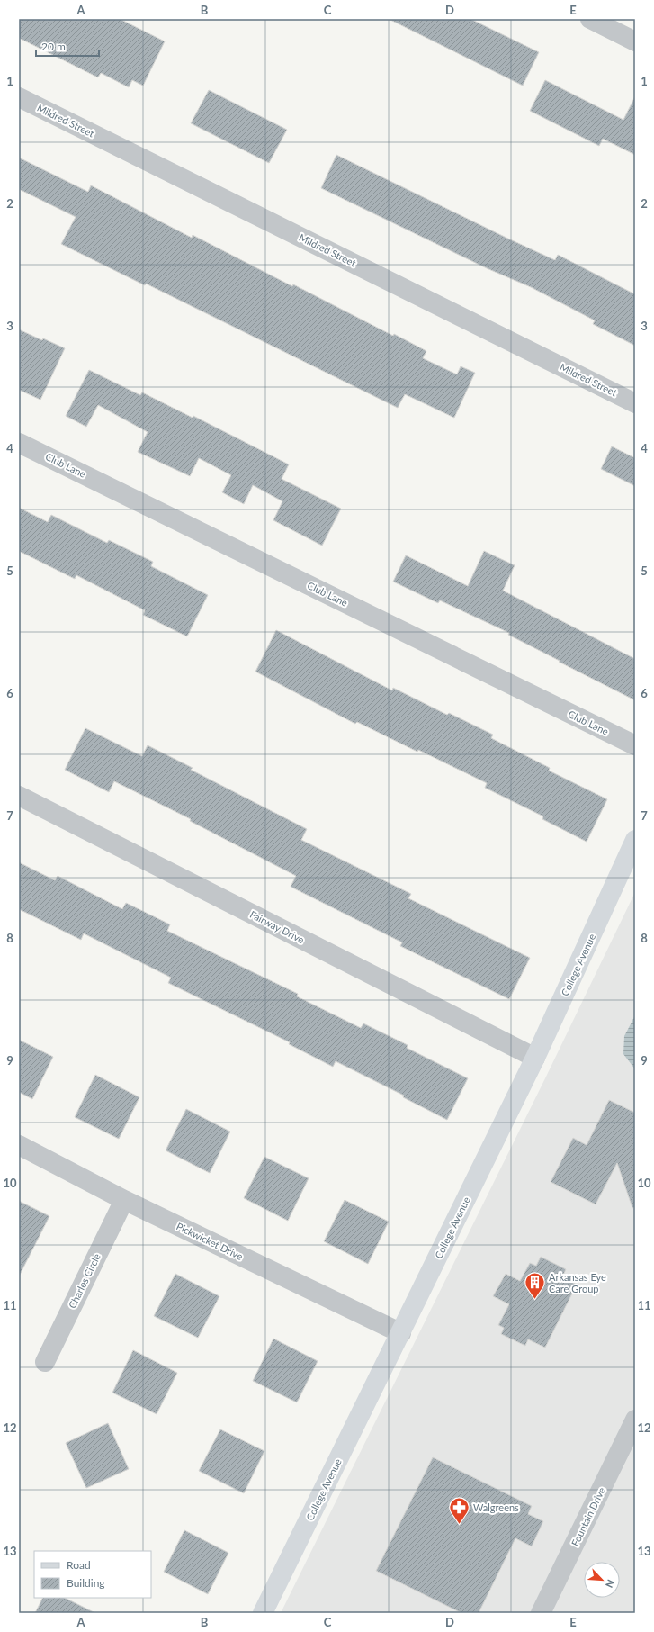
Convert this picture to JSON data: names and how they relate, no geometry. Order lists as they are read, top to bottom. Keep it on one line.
{"streets":{"street":["Mildred Street","Club Lane","Fairway Drive","College Avenue","Pickwicket Drive","Charles Circle","Fountain Drive"]},"crossings":[["Fairway Drive","College Avenue"],["College Avenue","Pickwicket Drive"],["Pickwicket Drive","Charles Circle"]],"places":{"building":["Arkansas Eye Care Group"],"pharmacy":["Walgreens"]},"legend":["Road","Building"],"scale_bar":"20 m","north":"bottom right","grid":{"columns":["A","B","C","D","E"],"rows":["1","2","3","4","5","6","7","8","9","10","11","12","13"]}}
